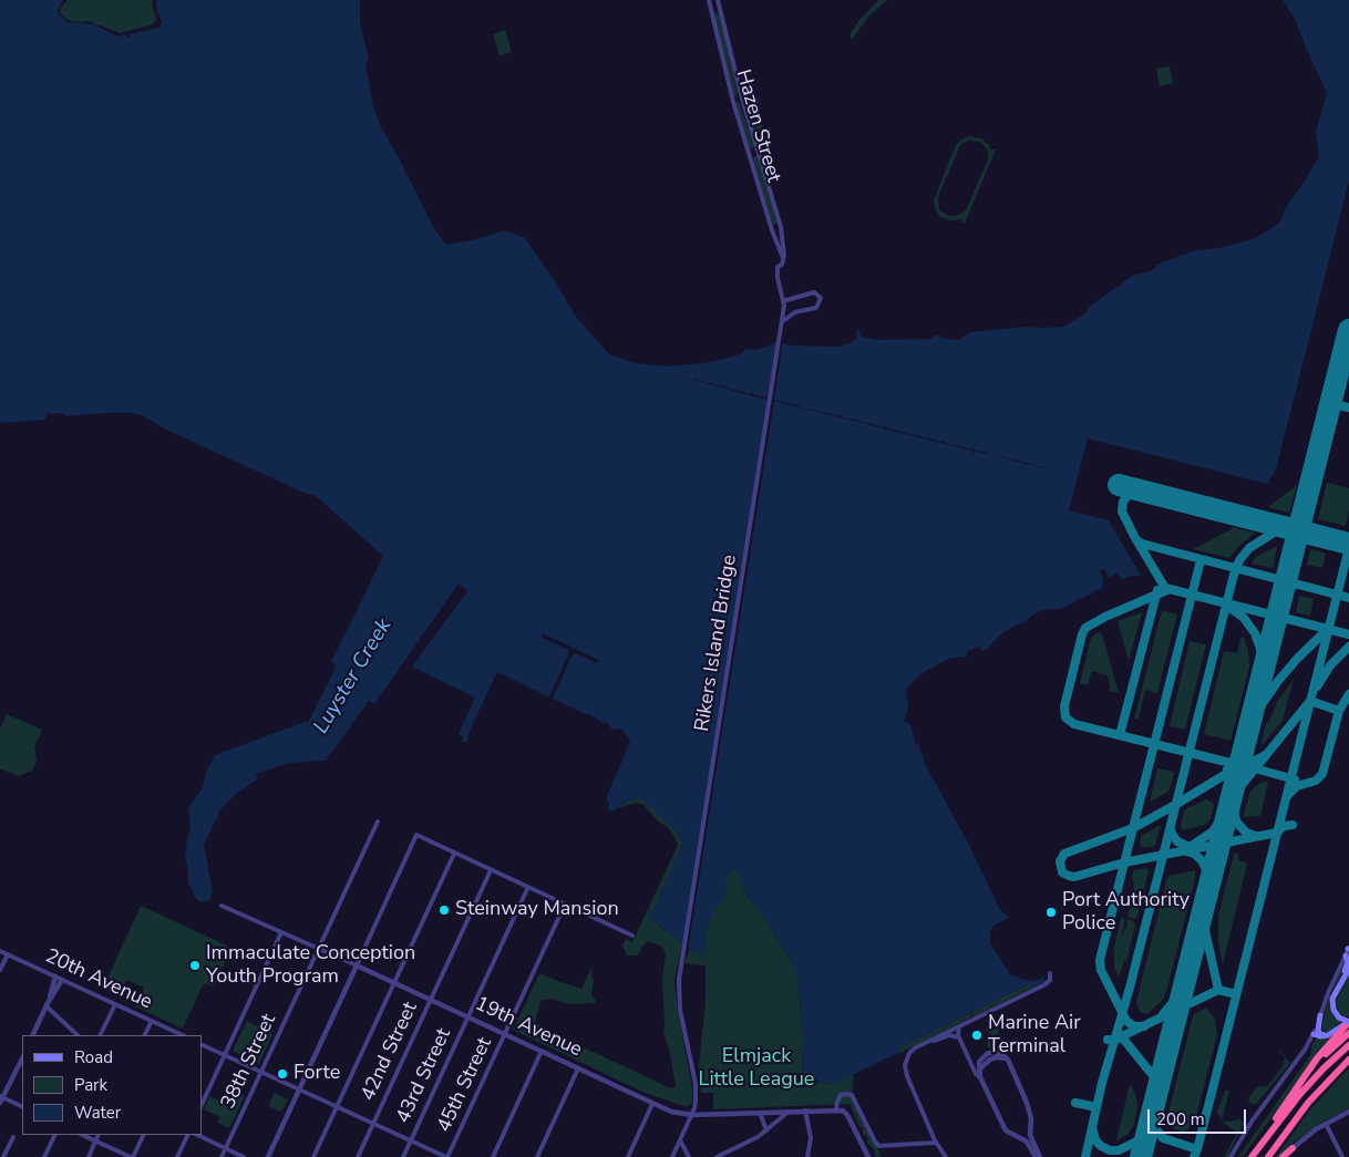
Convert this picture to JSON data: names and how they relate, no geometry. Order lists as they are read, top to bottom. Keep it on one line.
{"streets":{"street":["Hazen Street","Rikers Island Bridge","20th Avenue","19th Avenue","42nd Street","38th Street","43rd Street","45th Street"]},"crossings":[["Hazen Street","Rikers Island Bridge"],["Rikers Island Bridge","19th Avenue"],["19th Avenue","42nd Street"],["19th Avenue","38th Street"],["19th Avenue","43rd Street"],["19th Avenue","45th Street"]],"water":["Luyster Creek"],"parks":["Elmjack Little League"],"places":["Steinway Mansion","Port Authority Police","Immaculate Conception Youth Program","Marine Air Terminal","Forte"],"legend":["Road","Park","Water"],"scale_bar":"200 m"}
